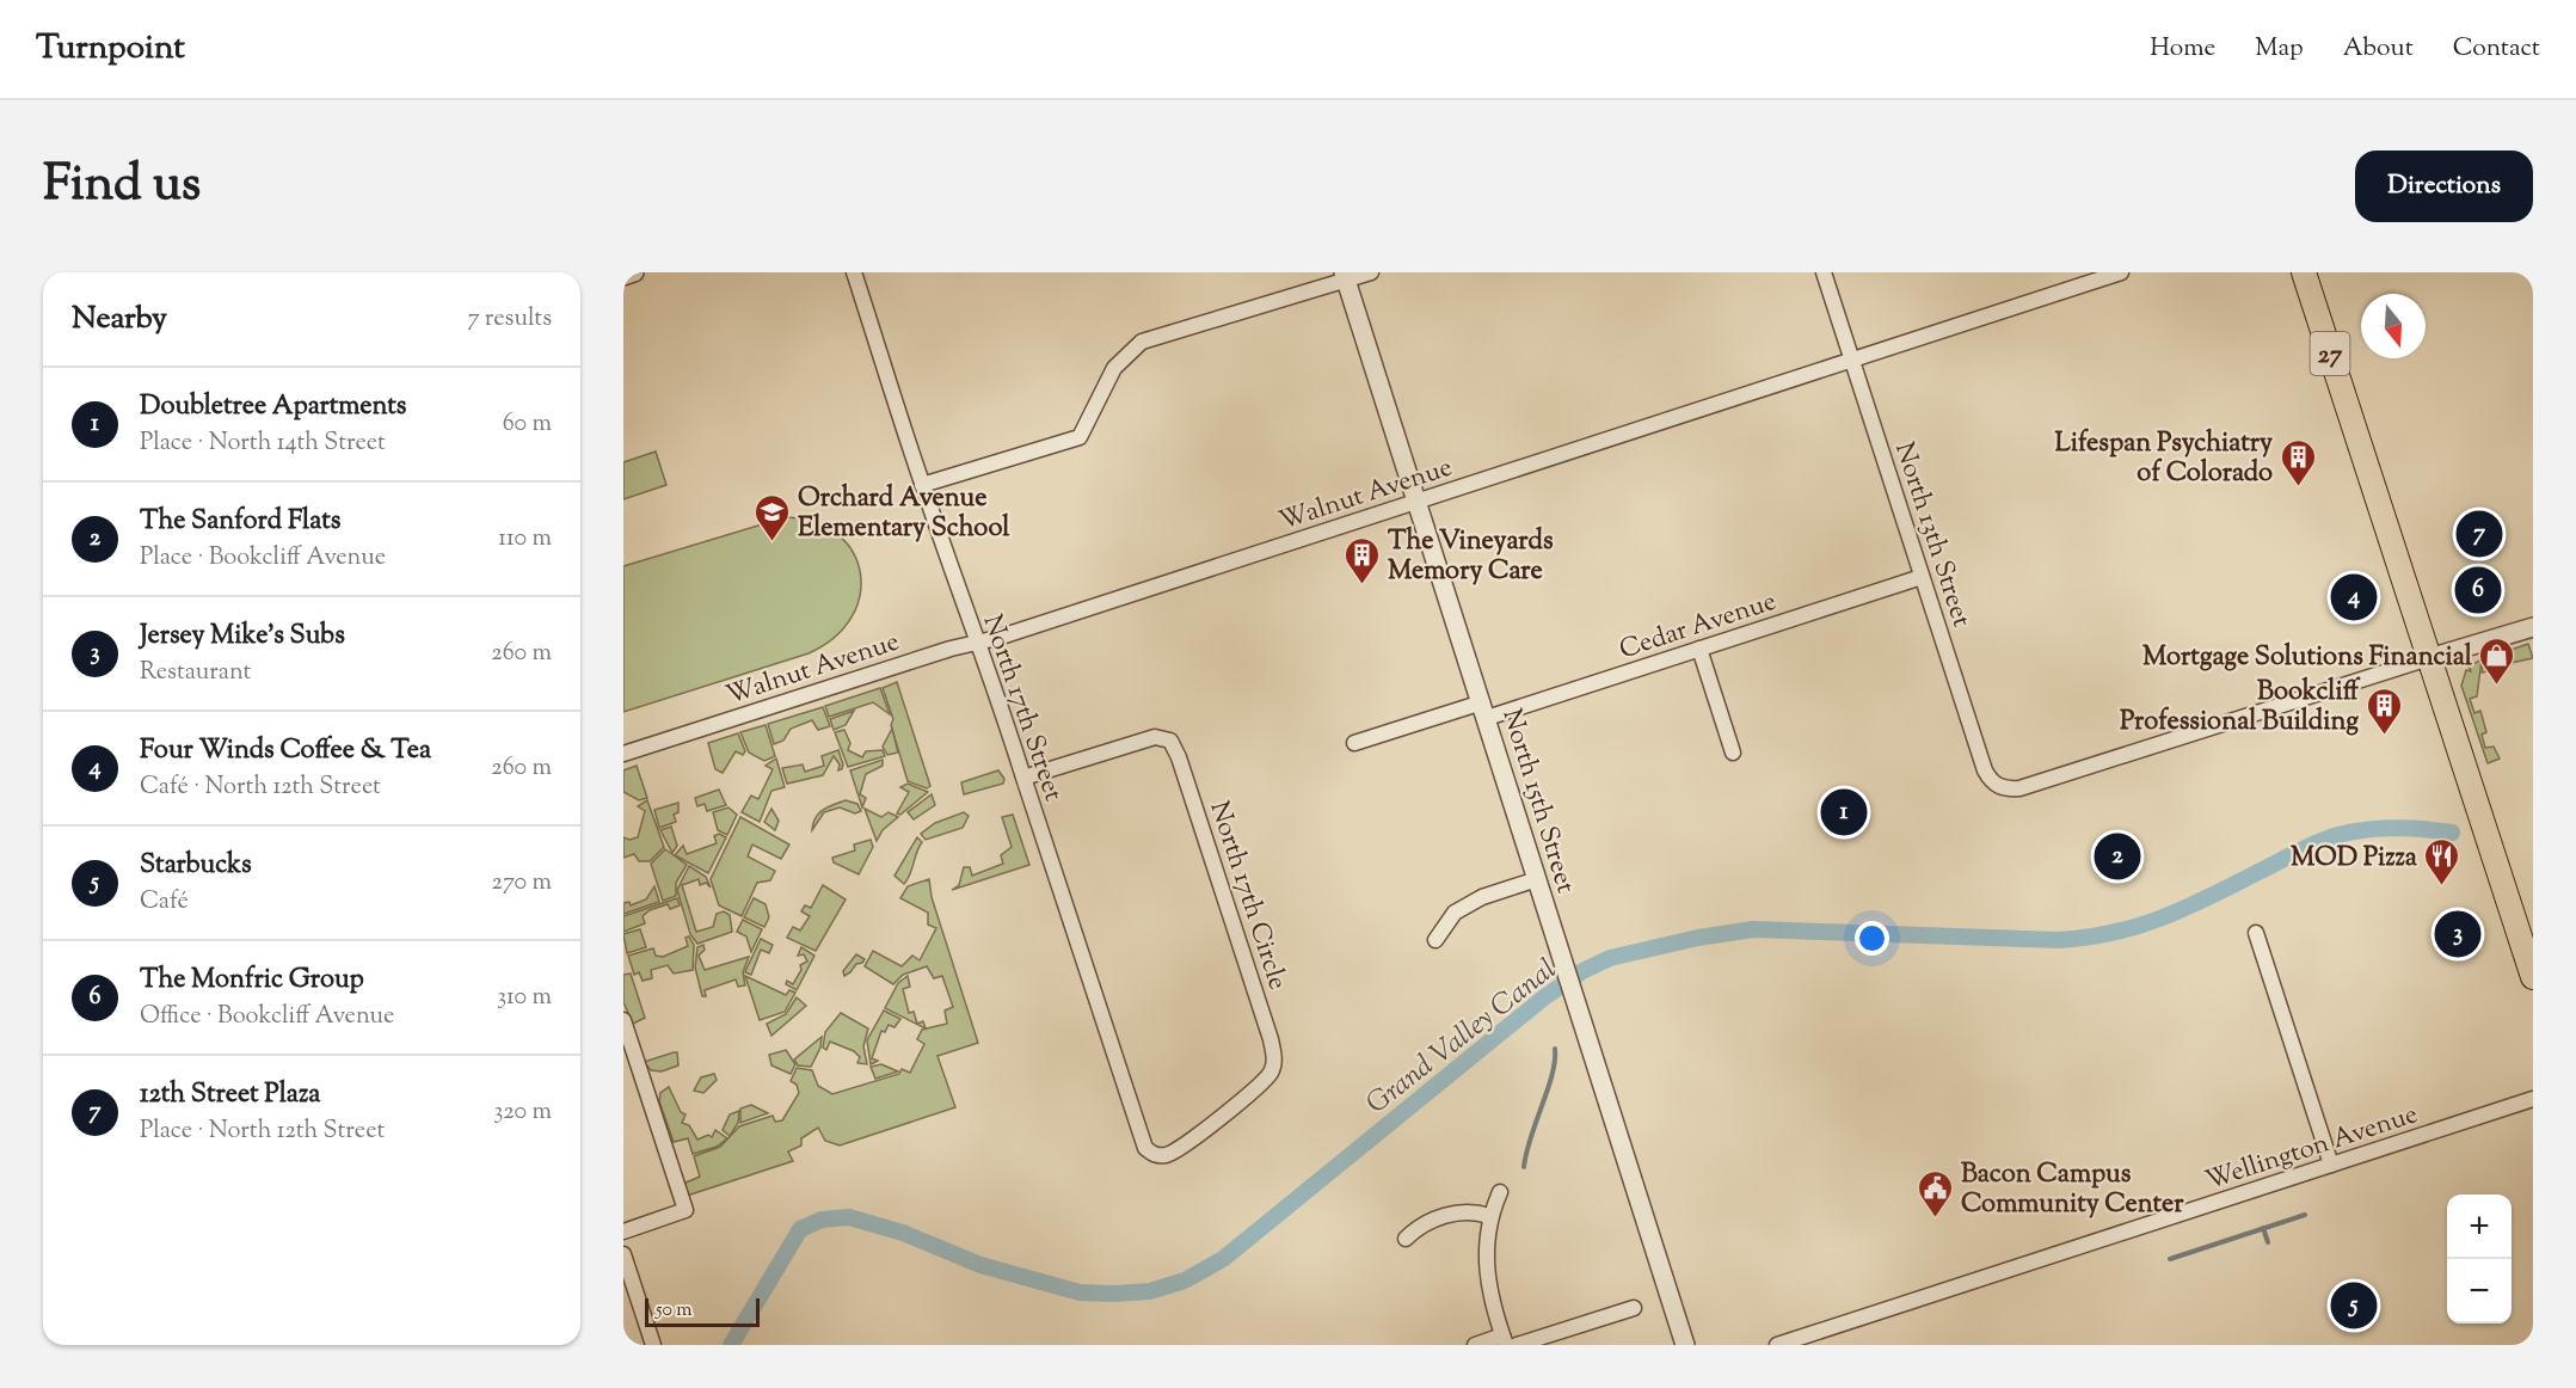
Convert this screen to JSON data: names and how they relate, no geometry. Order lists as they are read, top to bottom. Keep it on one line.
{"streets":{"main road":["27"],"street":["Walnut Avenue","North 13th Street","Cedar Avenue","North 17th Street","North 15th Street","North 17th Circle","Wellington Avenue"]},"crossings":[["27","North 13th Street"],["Walnut Avenue","North 13th Street"],["Walnut Avenue","North 17th Street"],["Walnut Avenue","North 15th Street"],["North 13th Street","Cedar Avenue"],["Cedar Avenue","North 15th Street"],["North 17th Street","North 17th Circle"]],"water":["Grand Valley Canal"],"places":{"building":["Lifespan Psychiatry of Colorado","The Vineyards Memory Care","Bookcliff Professional Building"],"school or university":["Orchard Avenue Elementary School"],"shop":["Mortgage Solutions Financial"],"restaurant":["MOD Pizza"],"public building":["Bacon Campus Community Center"]},"scale_bar":"50 m","north":"bottom","page":{"header":"Turnpoint","nav":["Home","Map","About","Contact"],"title":"Find us","buttons":"Directions","heading":["Nearby","7 results"],"list":[{"mark":"1","name":"Doubletree Apartments","note":"Place · North 14th Street","value":"60 m"},{"mark":"2","name":"The Sanford Flats","note":"Place · Bookcliff Avenue","value":"110 m"},{"mark":"3","name":"Jersey Mike's Subs","note":"Restaurant","value":"260 m"},{"mark":"4","name":"Four Winds Coffee & Tea","note":"Café · North 12th Street","value":"260 m"},{"mark":"5","name":"Starbucks","note":"Café","value":"270 m"},{"mark":"6","name":"The Monfric Group","note":"Office · Bookcliff Avenue","value":"310 m"},{"mark":"7","name":"12th Street Plaza","note":"Place · North 12th Street","value":"320 m"}],"pins":["7","6","4","1","2","3","5"],"map_buttons":["+","−"],"scale":"50 m"}}
